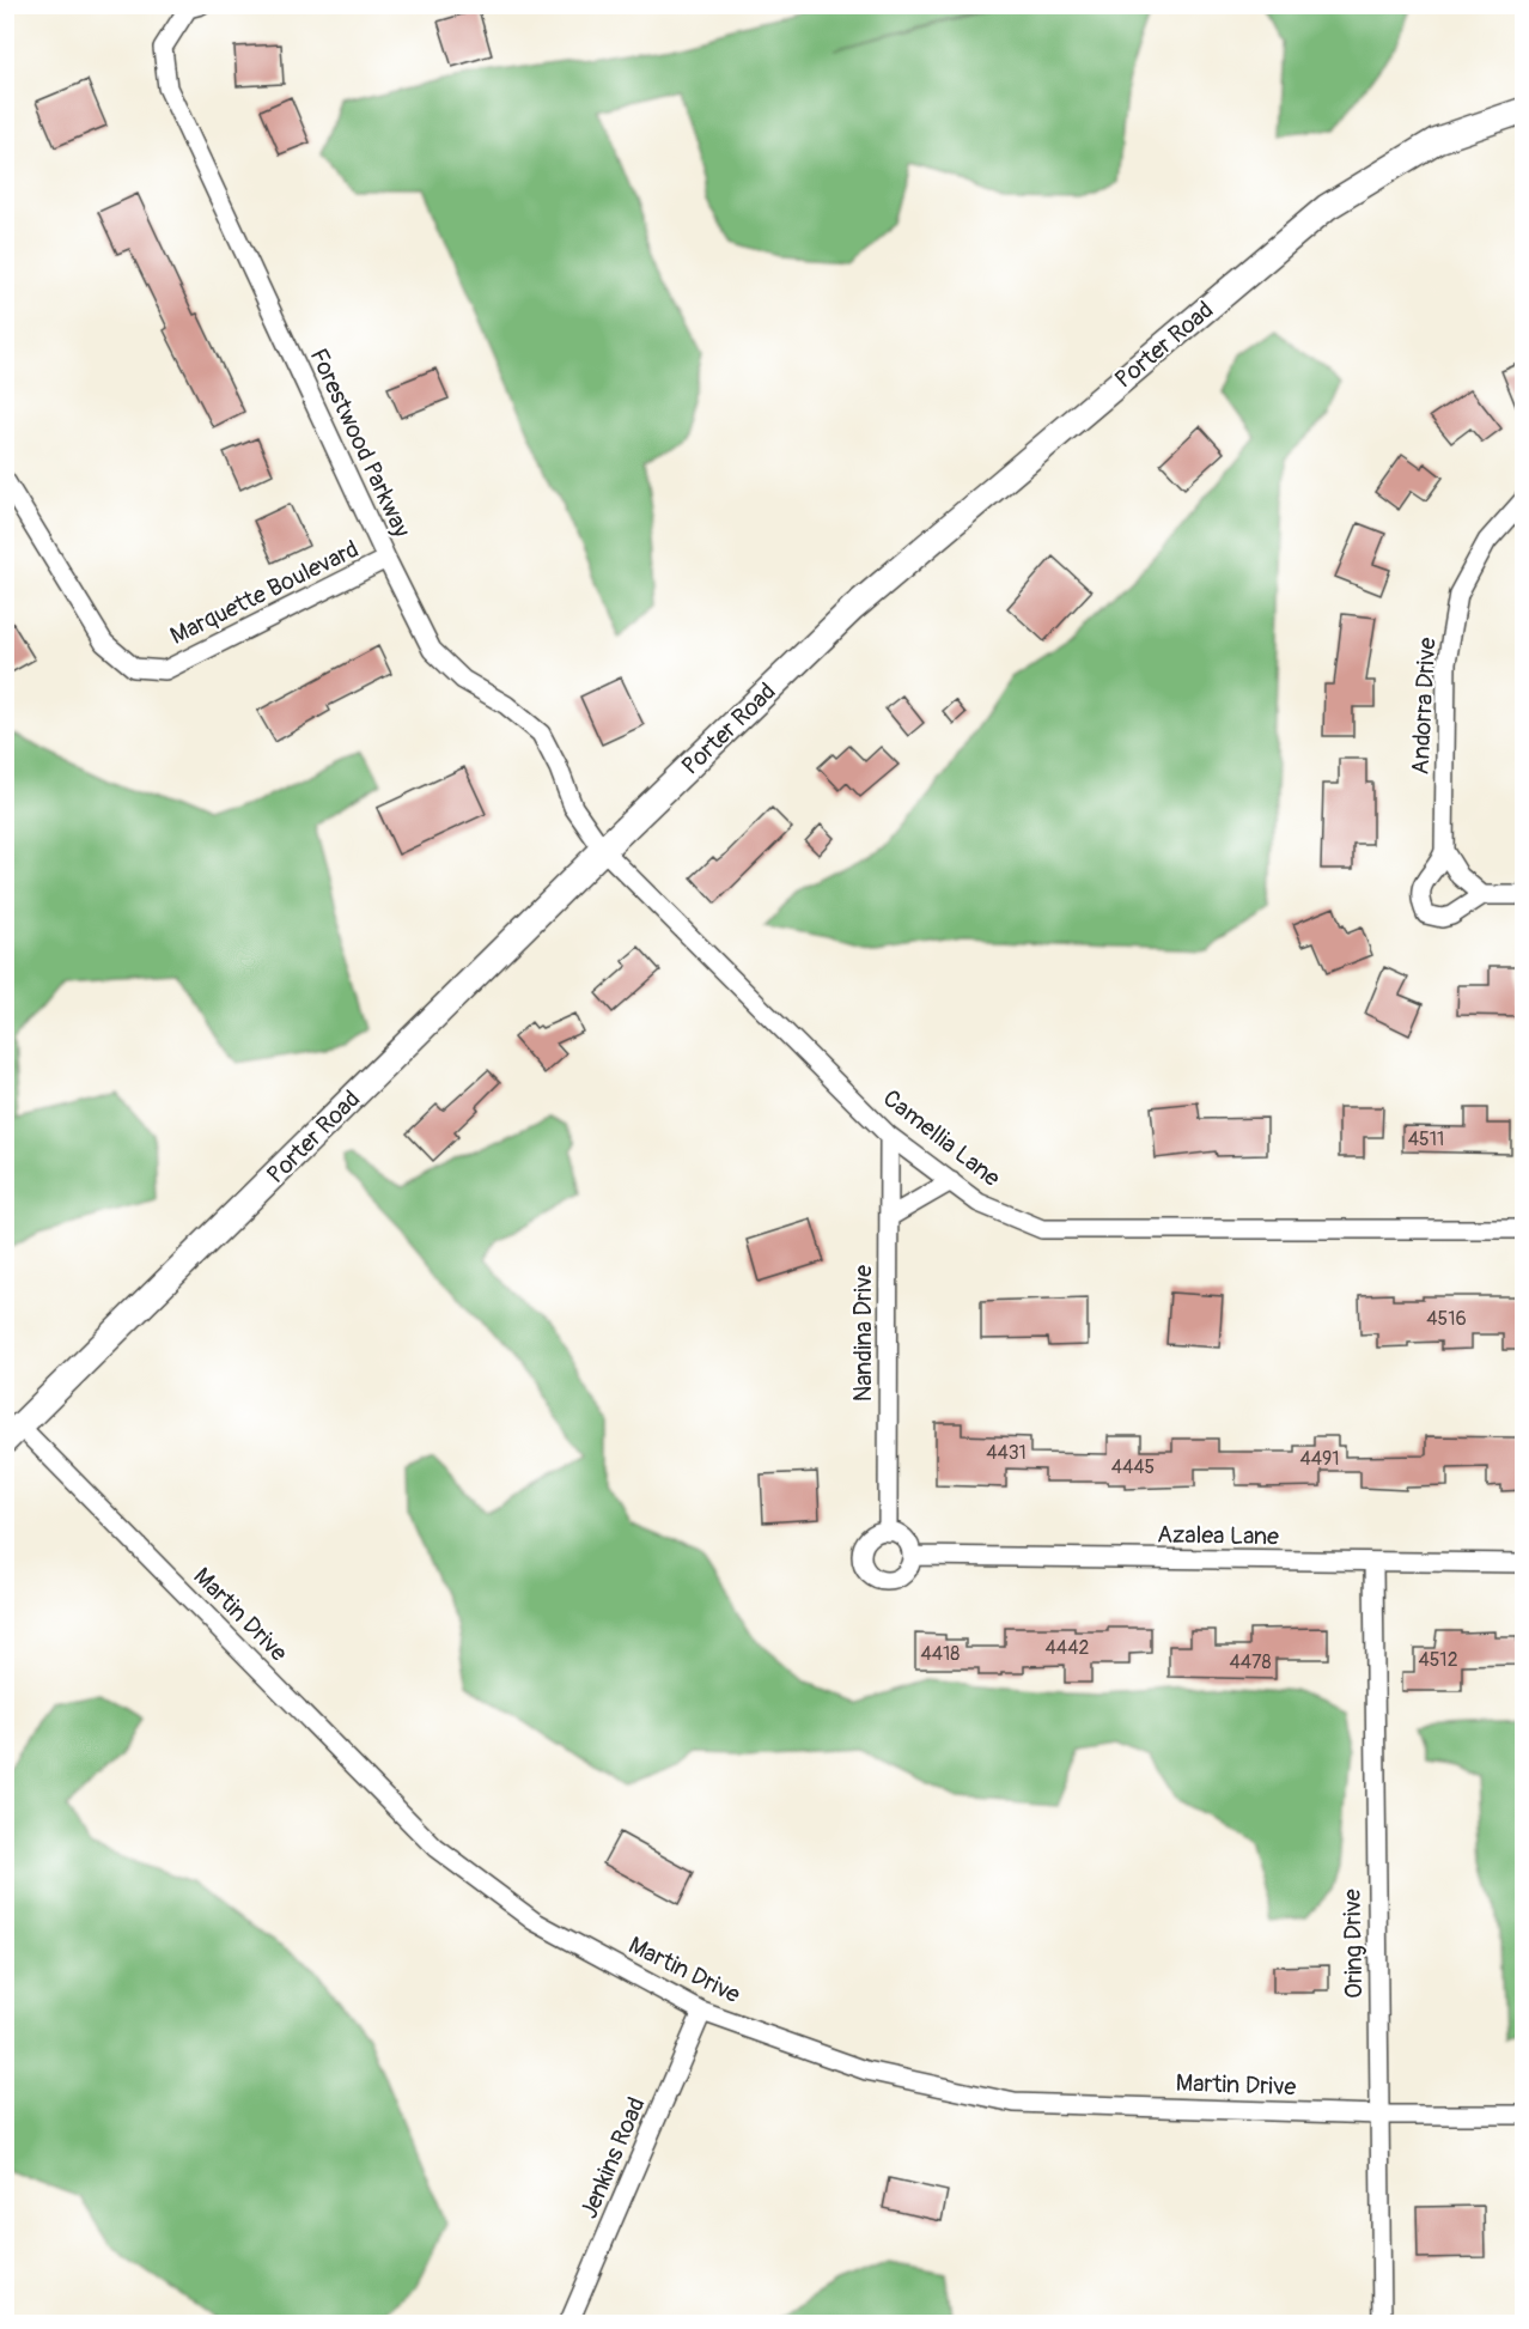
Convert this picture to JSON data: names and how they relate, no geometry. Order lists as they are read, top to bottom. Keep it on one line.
{"streets":{"main road":["Porter Road"],"street":["Forestwood Parkway","Marquette Boulevard","Andorra Drive","Camellia Lane","Nandina Drive","Azalea Lane","Martin Drive","Oring Drive","Jenkins Road"]},"crossings":[["Porter Road","Forestwood Parkway"],["Porter Road","Camellia Lane"],["Porter Road","Martin Drive"],["Forestwood Parkway","Marquette Boulevard"],["Forestwood Parkway","Camellia Lane"],["Camellia Lane","Nandina Drive"],["Nandina Drive","Azalea Lane"],["Azalea Lane","Oring Drive"],["Martin Drive","Oring Drive"],["Martin Drive","Jenkins Road"]],"house_numbers":["4511","4516","4431","4491","4445","4442","4418","4512","4478"]}
